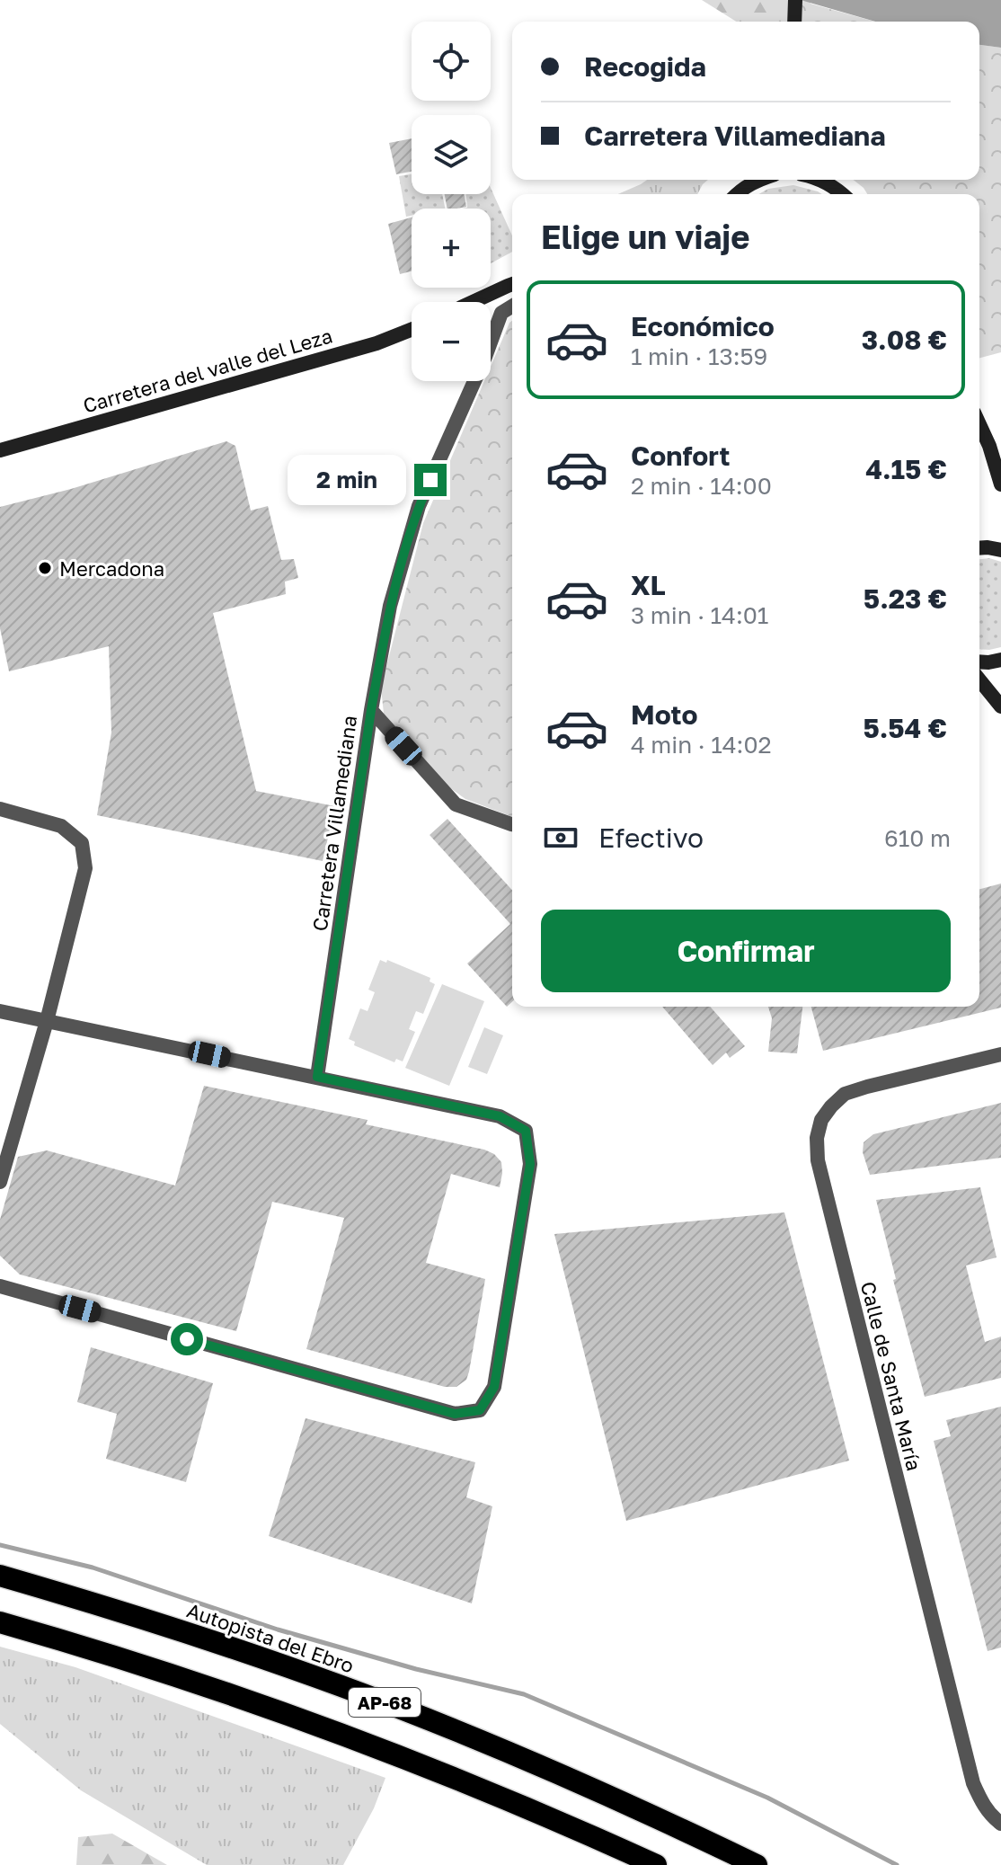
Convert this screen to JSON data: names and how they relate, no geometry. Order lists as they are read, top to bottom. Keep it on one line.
{"streets":{"highway":["Autopista del Ebro","AP-68"],"main road":["Carretera del valle del Leza"],"street":["Carretera Villamediana","Calle de Santa María"]},"places":["Mercadona"],"page":{"map_buttons":["+","−"],"banner":["Recogida","Carretera Villamediana"],"heading":"Elige un viaje","list":[{"name":"Económico","note":"1 min · 13:59","value":"3.08 €"},{"name":"Confort","note":"2 min · 14:00","value":"4.15 €"},{"name":"XL","note":"3 min · 14:01","value":"5.23 €"},{"name":"Moto","note":"4 min · 14:02","value":"5.54 €"}],"bubble":"2 min","pay":["Efectivo","610 m"],"buttons":"Confirmar"}}
